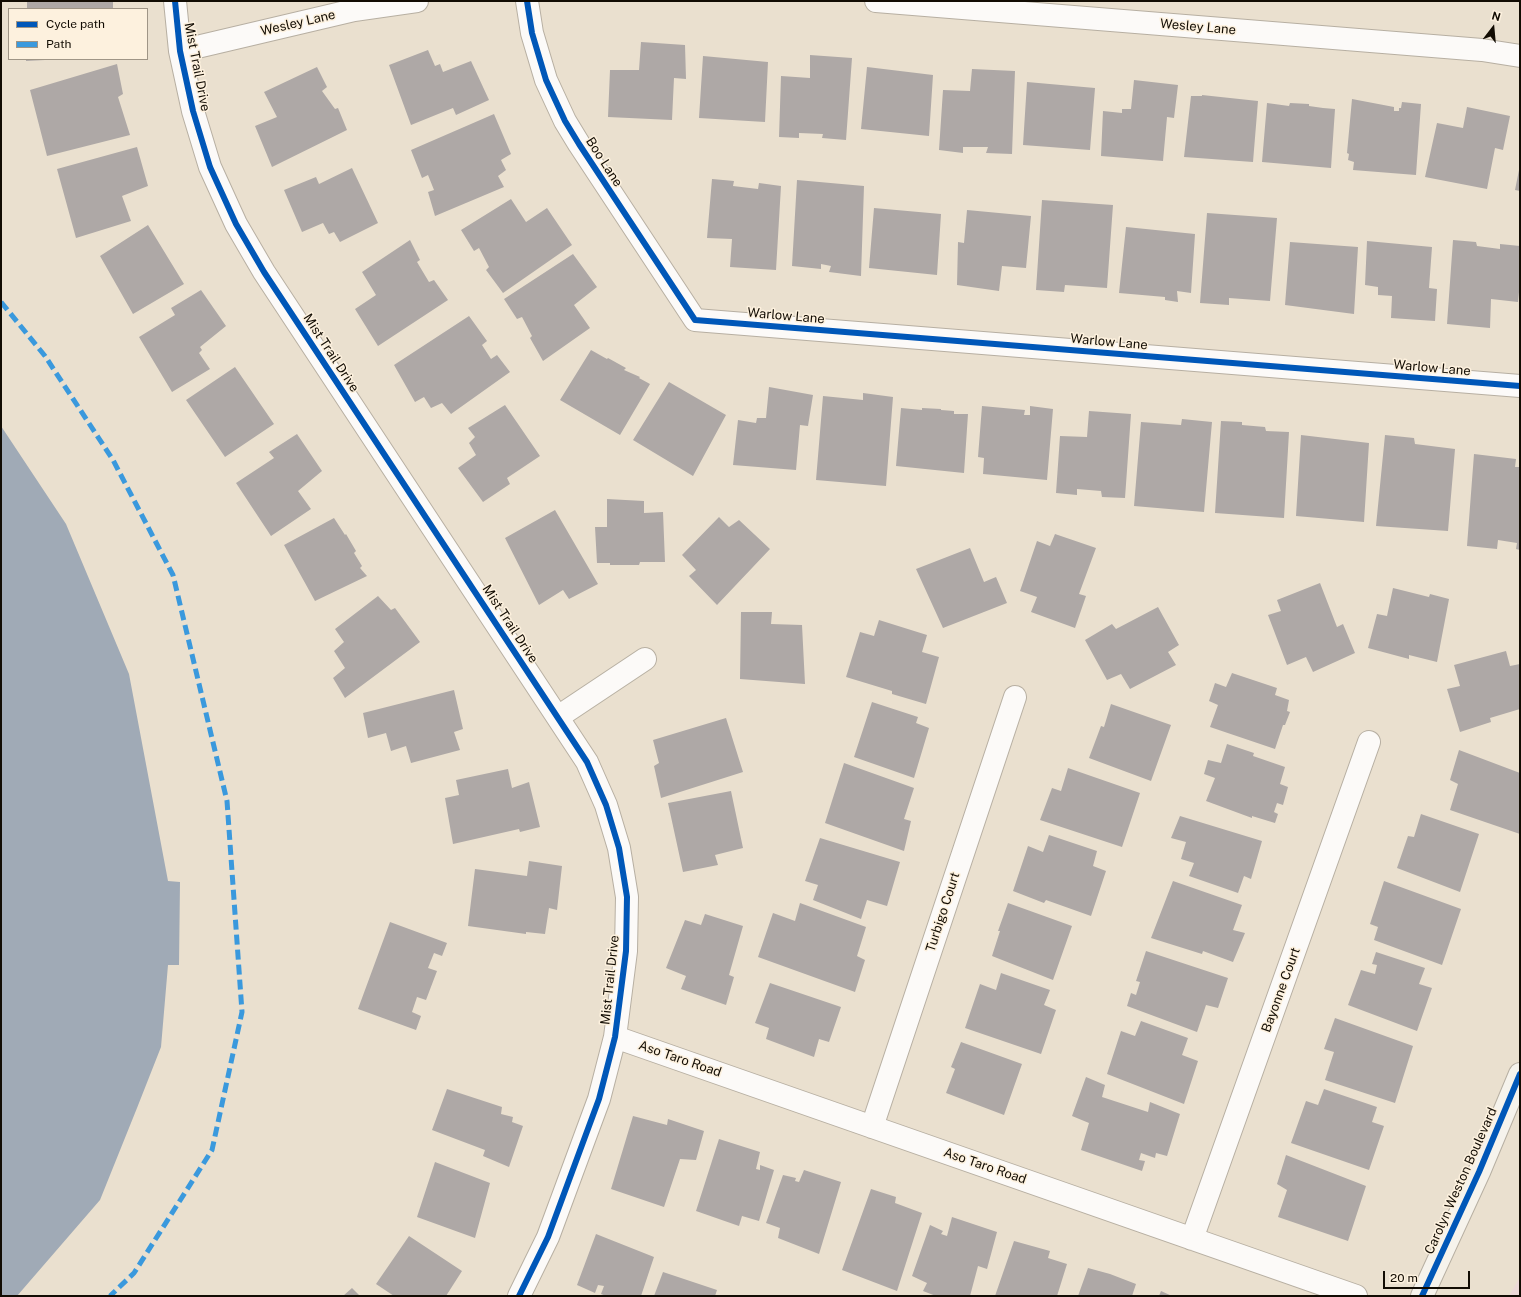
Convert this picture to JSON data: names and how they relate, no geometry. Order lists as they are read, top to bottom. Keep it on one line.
{"streets":{"street":["Wesley Lane","Mist Trail Drive","Boo Lane","Warlow Lane","Turbigo Court","Bayonne Court","Aso Taro Road","Carolyn Weston Boulevard"]},"crossings":[["Wesley Lane","Mist Trail Drive"],["Mist Trail Drive","Aso Taro Road"],["Boo Lane","Warlow Lane"],["Turbigo Court","Aso Taro Road"],["Bayonne Court","Aso Taro Road"]],"legend":["Cycle path","Path"],"scale_bar":"20 m","north":"top"}
